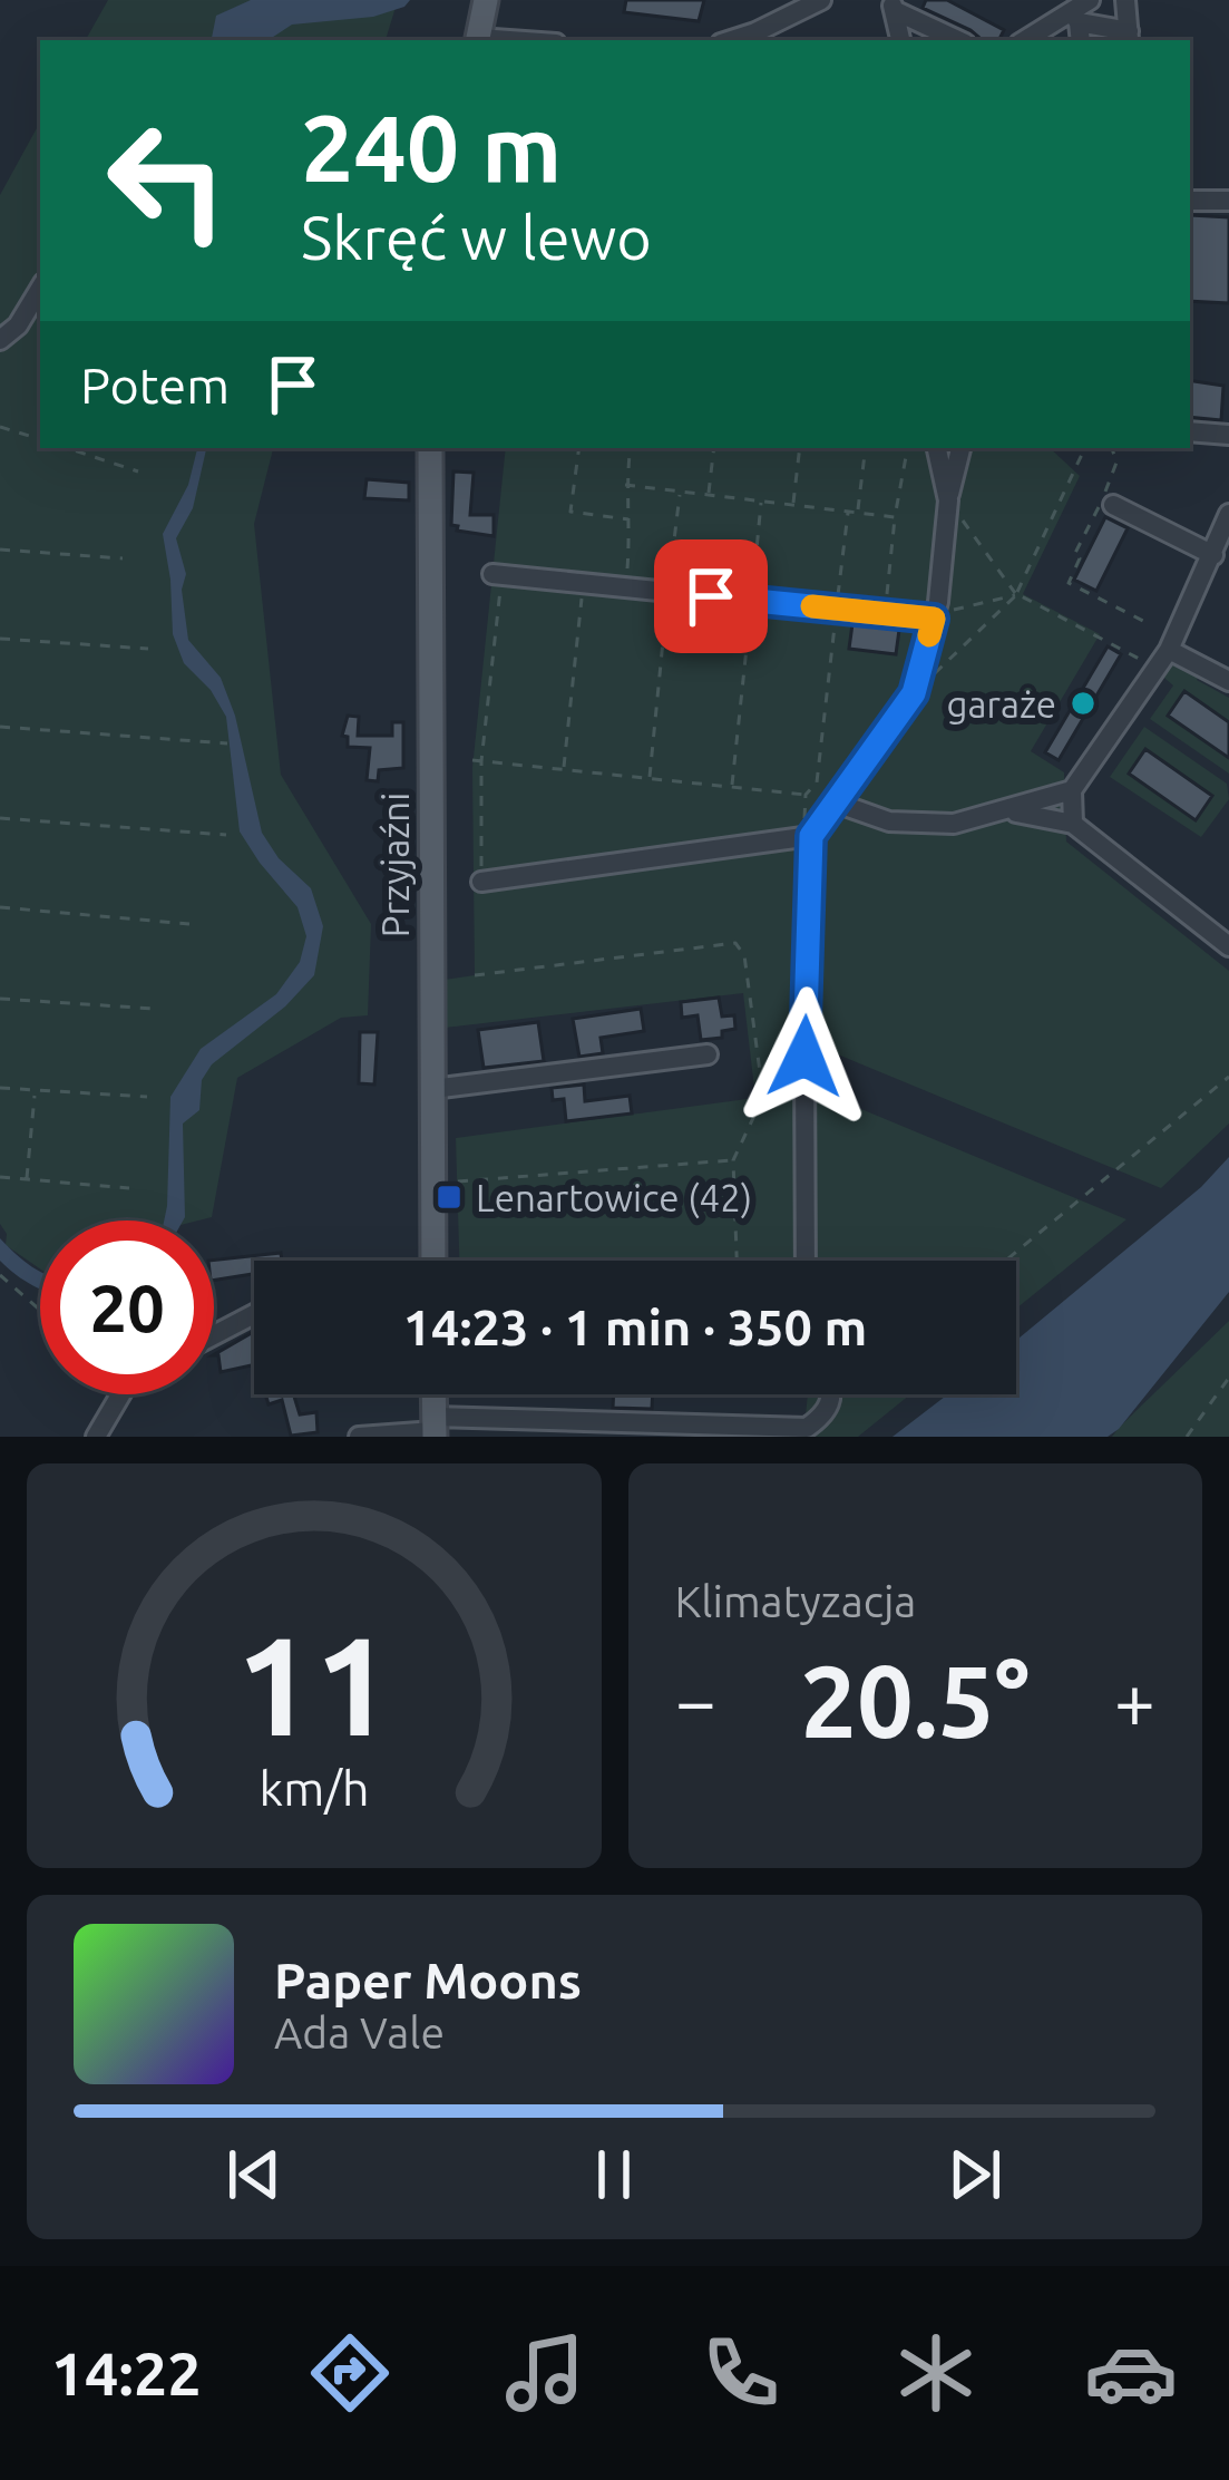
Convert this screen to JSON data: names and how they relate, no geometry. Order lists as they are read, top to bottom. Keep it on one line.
{"streets":{"main road":["Przyjaźni"]},"places":{"other":["garaże"],"transit":["Lenartowice (42)"]},"page":{"turn":["240 m","Skręć w lewo"],"then":"Potem","limit":"20","trip":"14:23 · 1 min · 350 m","tile":"Klimatyzacja","heat":["−","20.5°","+"],"song":["Paper Moons","Ada Vale"],"tabs":"14:22","gauge":["11","km/h"]}}
